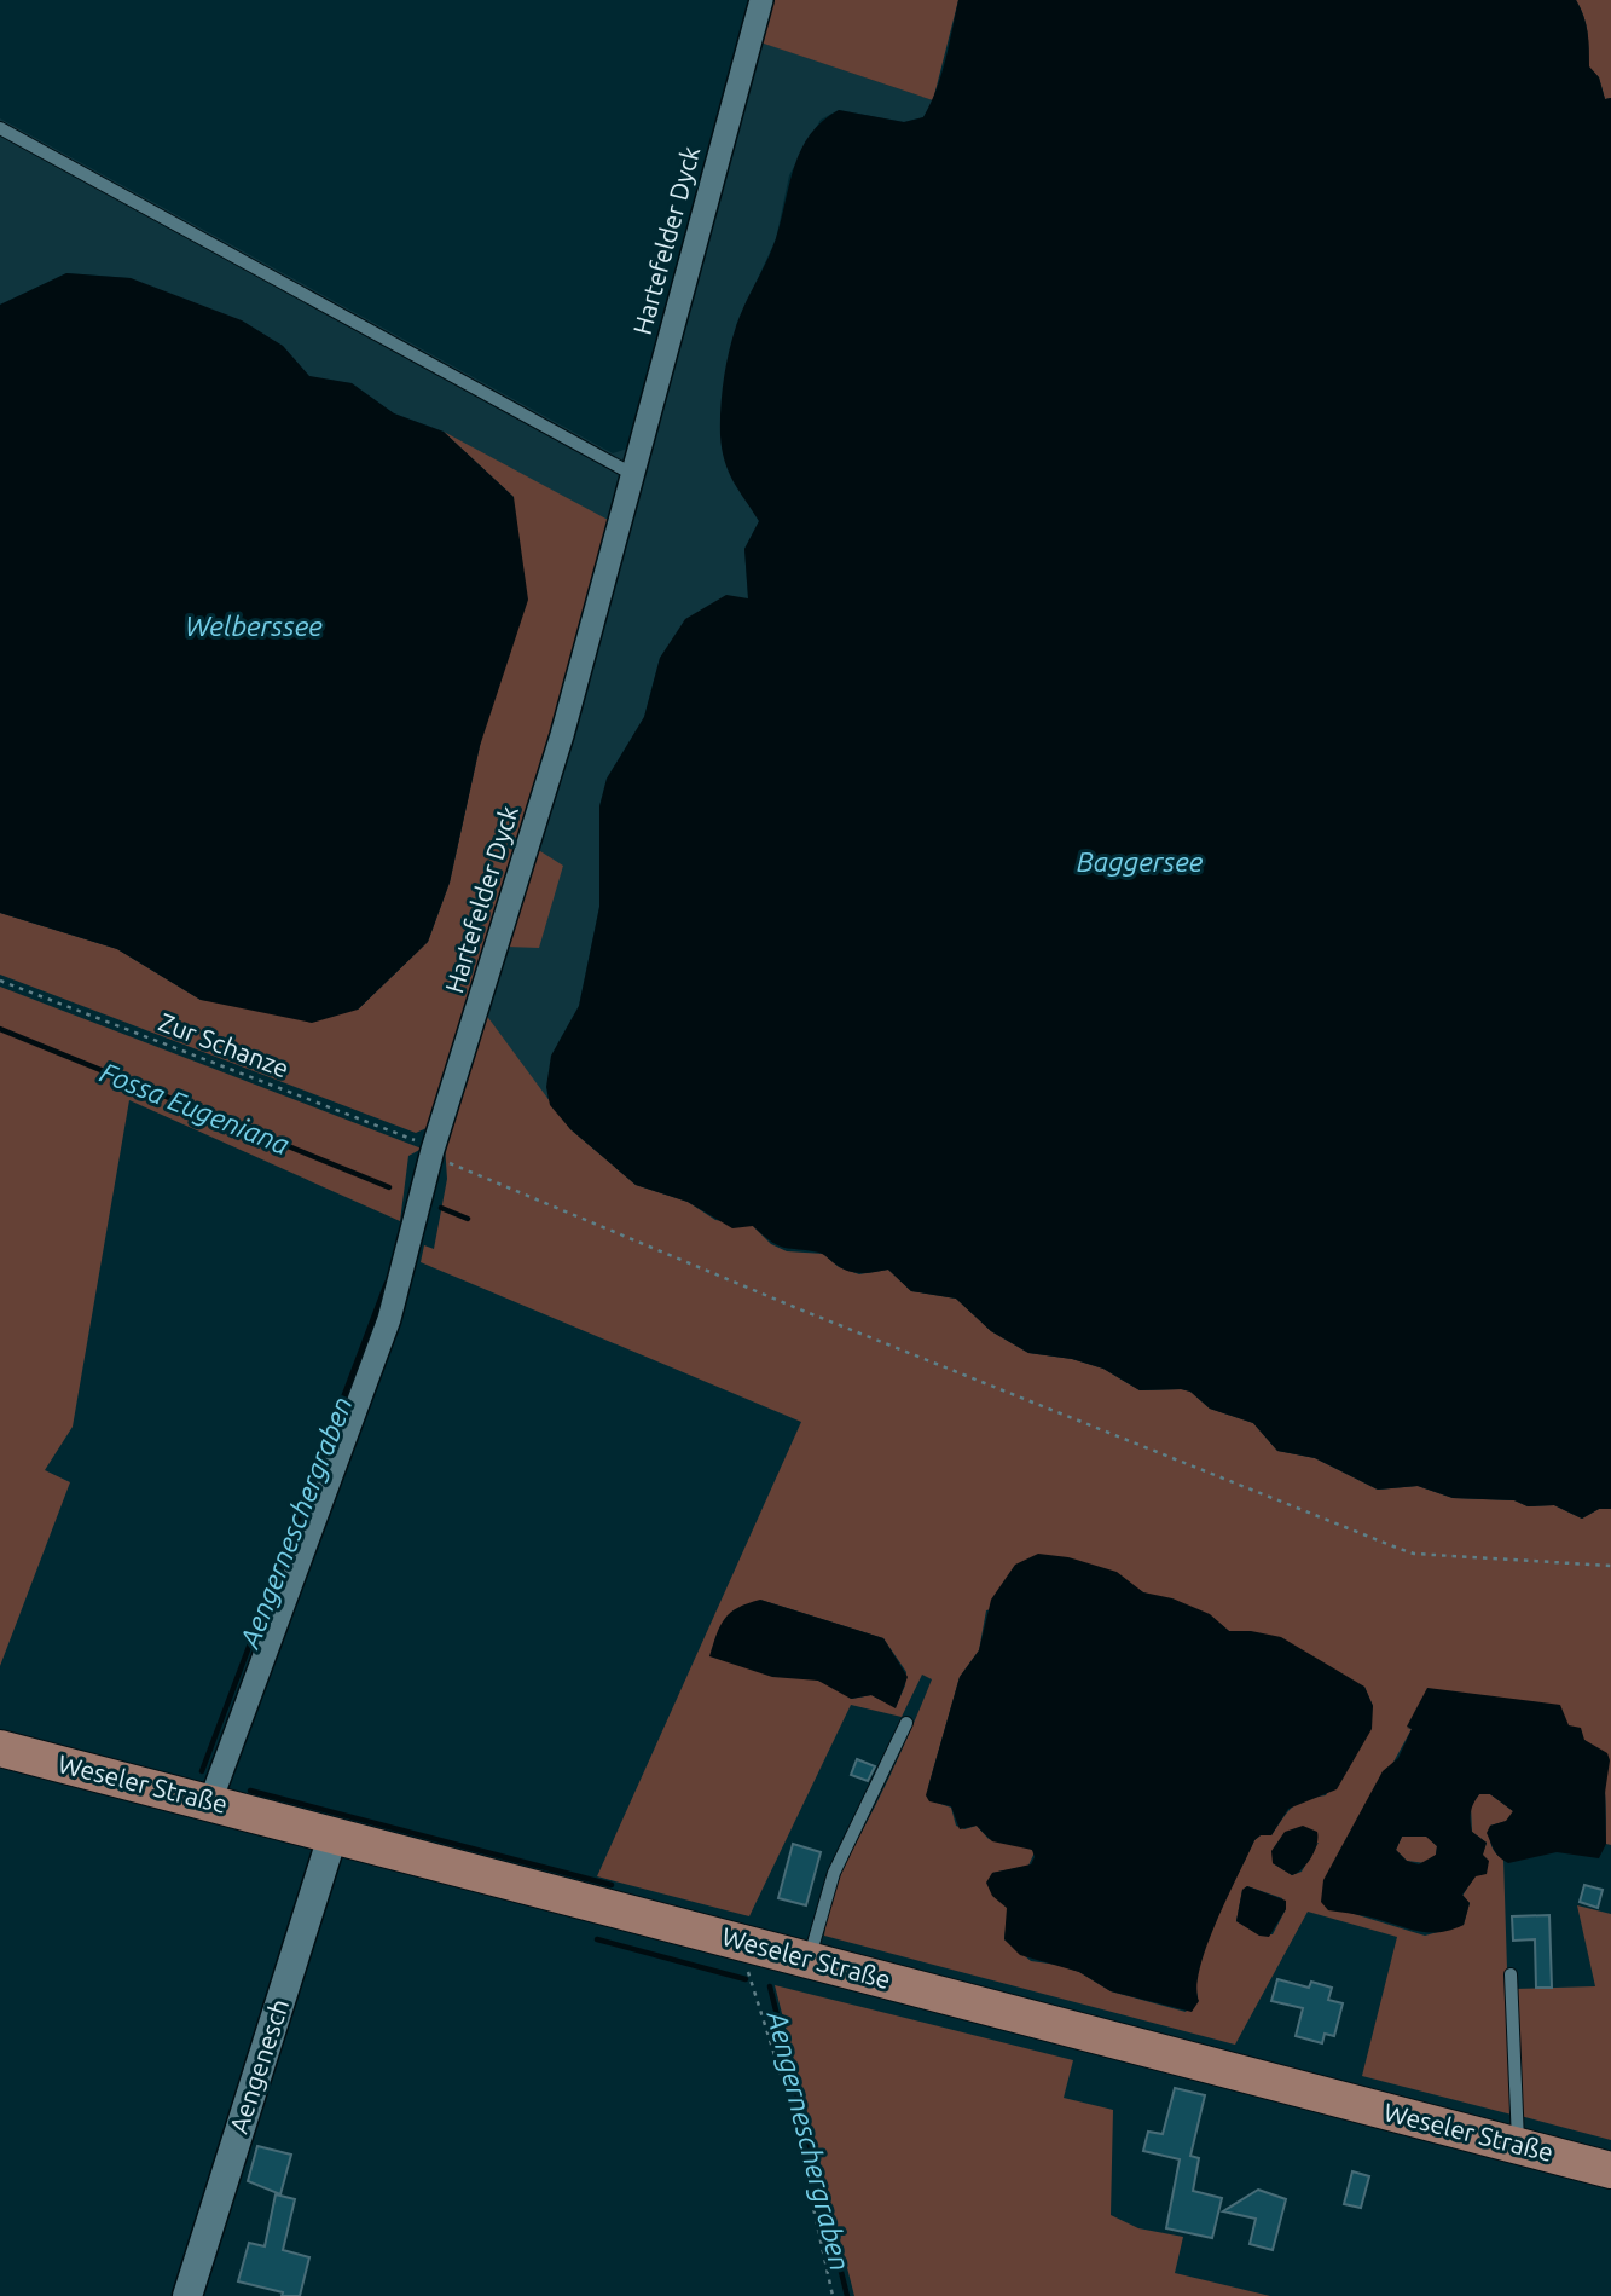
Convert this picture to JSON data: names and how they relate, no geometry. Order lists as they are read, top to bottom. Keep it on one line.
{"streets":{"main road":["Weseler Straße"],"street":["Hartefelder Dyck","Aengenesch"],"path":["Zur Schanze"]},"crossings":[["Hartefelder Dyck","Zur Schanze"],["Hartefelder Dyck","Weseler Straße"],["Weseler Straße","Aengenesch"]],"water":["Welberssee","Baggersee","Fossa Eugeniana","Aengerneschergraben"]}
